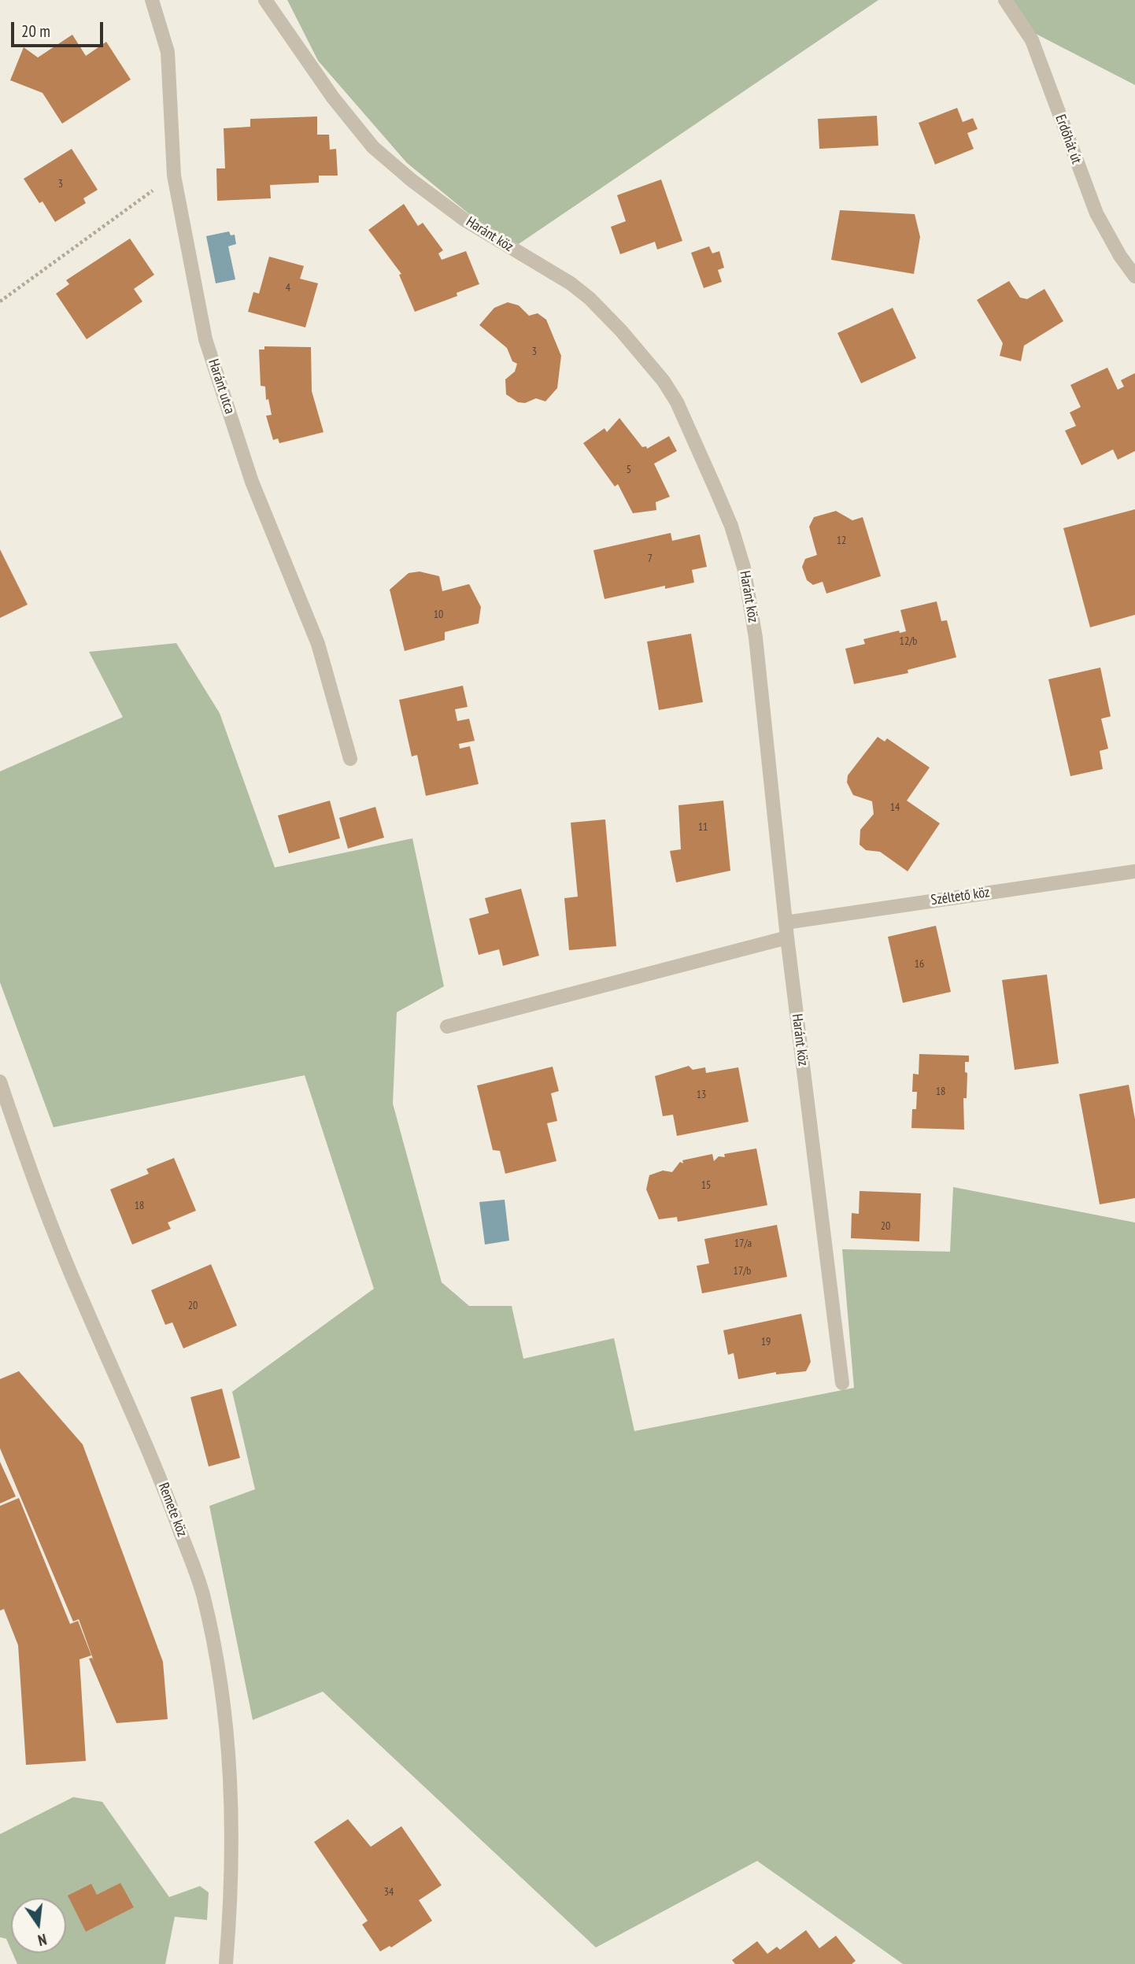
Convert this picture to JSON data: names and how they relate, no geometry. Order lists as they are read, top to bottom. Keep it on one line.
{"streets":{"street":["Erdőhát út","Haránt köz","Haránt utca","Széltető köz","Remete köz"]},"crossings":[["Haránt köz","Széltető köz"]],"house_numbers":["3","4","3","5","12","7","10","12/b","14","11","16","18","13","15","18","20","17/a","17/b","20","19","34"],"scale_bar":"20 m","north":"bottom"}
